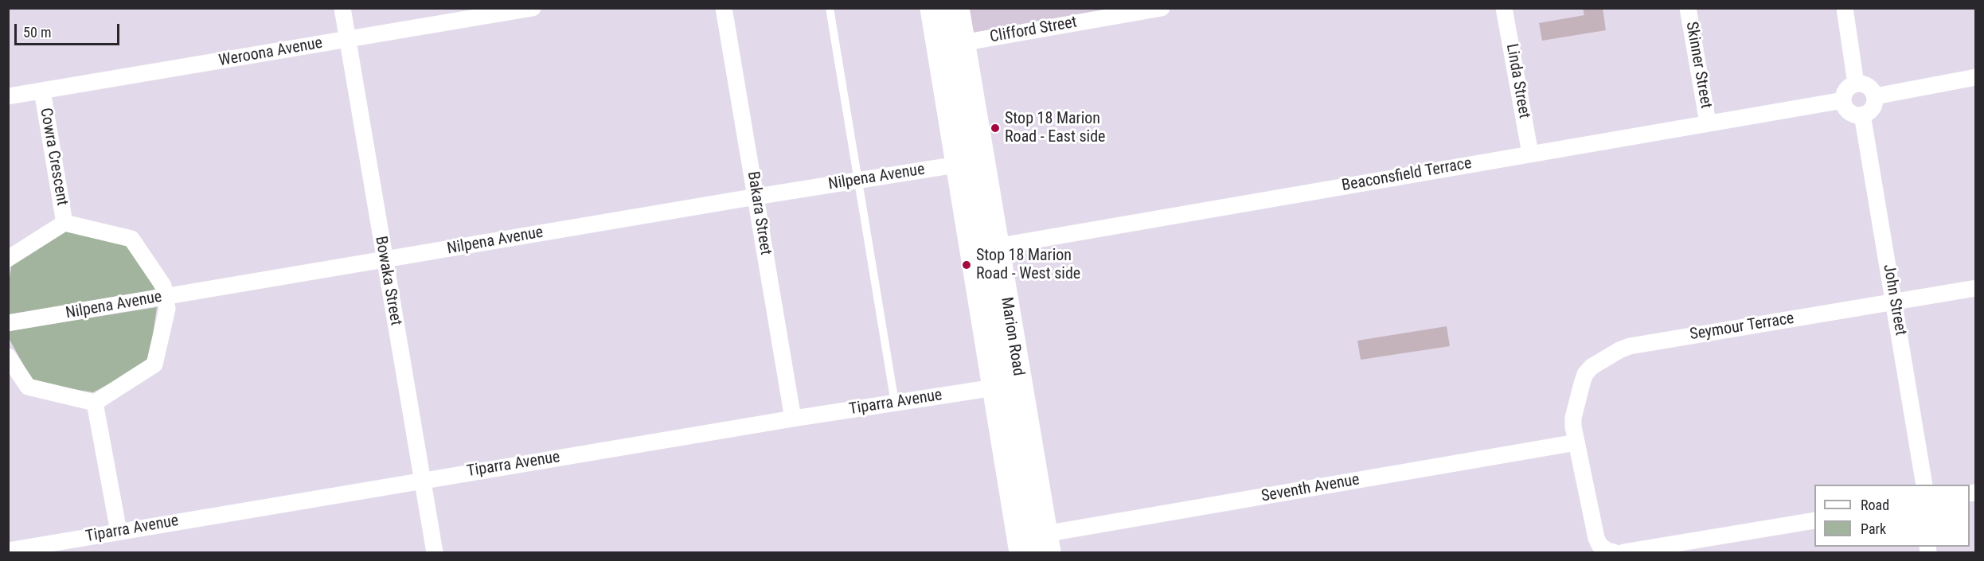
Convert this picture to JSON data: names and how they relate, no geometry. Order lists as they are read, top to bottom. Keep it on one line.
{"streets":{"main road":["Marion Road"],"street":["Clifford Street","Weroona Avenue","Skinner Street","Linda Street","Cowra Crescent","Beaconsfield Terrace","Nilpena Avenue","Bakara Street","Bowaka Street","John Street","Seymour Terrace","Tiparra Avenue","Seventh Avenue"]},"crossings":[["Clifford Street","Marion Road"],["Weroona Avenue","Cowra Crescent"],["Weroona Avenue","Bowaka Street"],["Skinner Street","Beaconsfield Terrace"],["Linda Street","Beaconsfield Terrace"],["Cowra Crescent","Nilpena Avenue"],["Beaconsfield Terrace","John Street"],["Beaconsfield Terrace","Marion Road"],["Nilpena Avenue","Bakara Street"],["Nilpena Avenue","Bowaka Street"],["Nilpena Avenue","Marion Road"],["Bakara Street","Tiparra Avenue"],["Bowaka Street","Tiparra Avenue"],["John Street","Seymour Terrace"],["Seymour Terrace","Seventh Avenue"],["Marion Road","Tiparra Avenue"],["Marion Road","Seventh Avenue"]],"places":["Stop 18 Marion Road - East side","Stop 18 Marion Road - West side"],"legend":["Road","Park"],"scale_bar":"50 m"}
